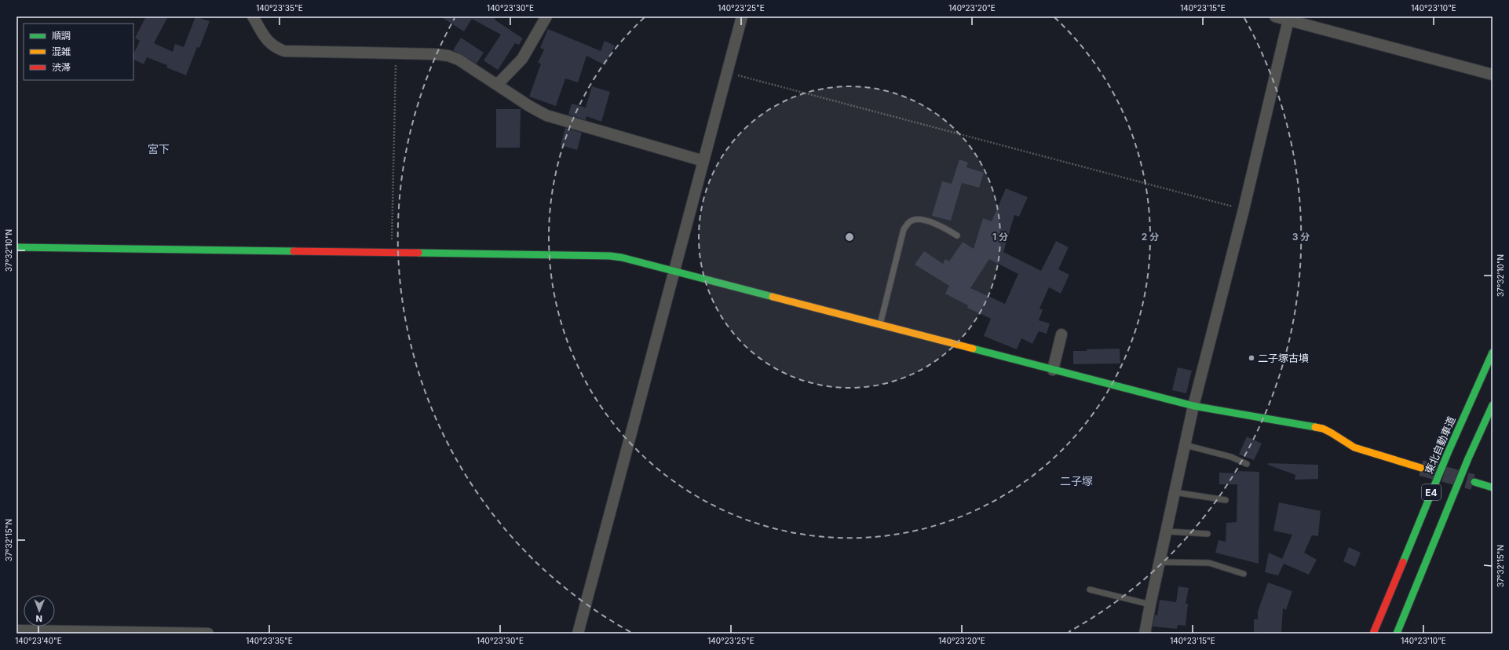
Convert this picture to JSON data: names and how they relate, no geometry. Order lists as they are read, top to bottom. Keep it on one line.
{"streets":{"main road":["東北自動車道","E4"]},"districts":["宮下","二子塚"],"places":["二子塚古墳"],"legend":["順調","混雑","渋滞"],"north":"bottom","coordinates":["140°23'35\"E","140°23'30\"E","140°23'25\"E","140°23'20\"E","140°23'15\"E","140°23'10\"E","37°32'10\"N","37°32'15\"N","140°23'40\"E"],"rings":["1 分","2 分","3 分"]}
